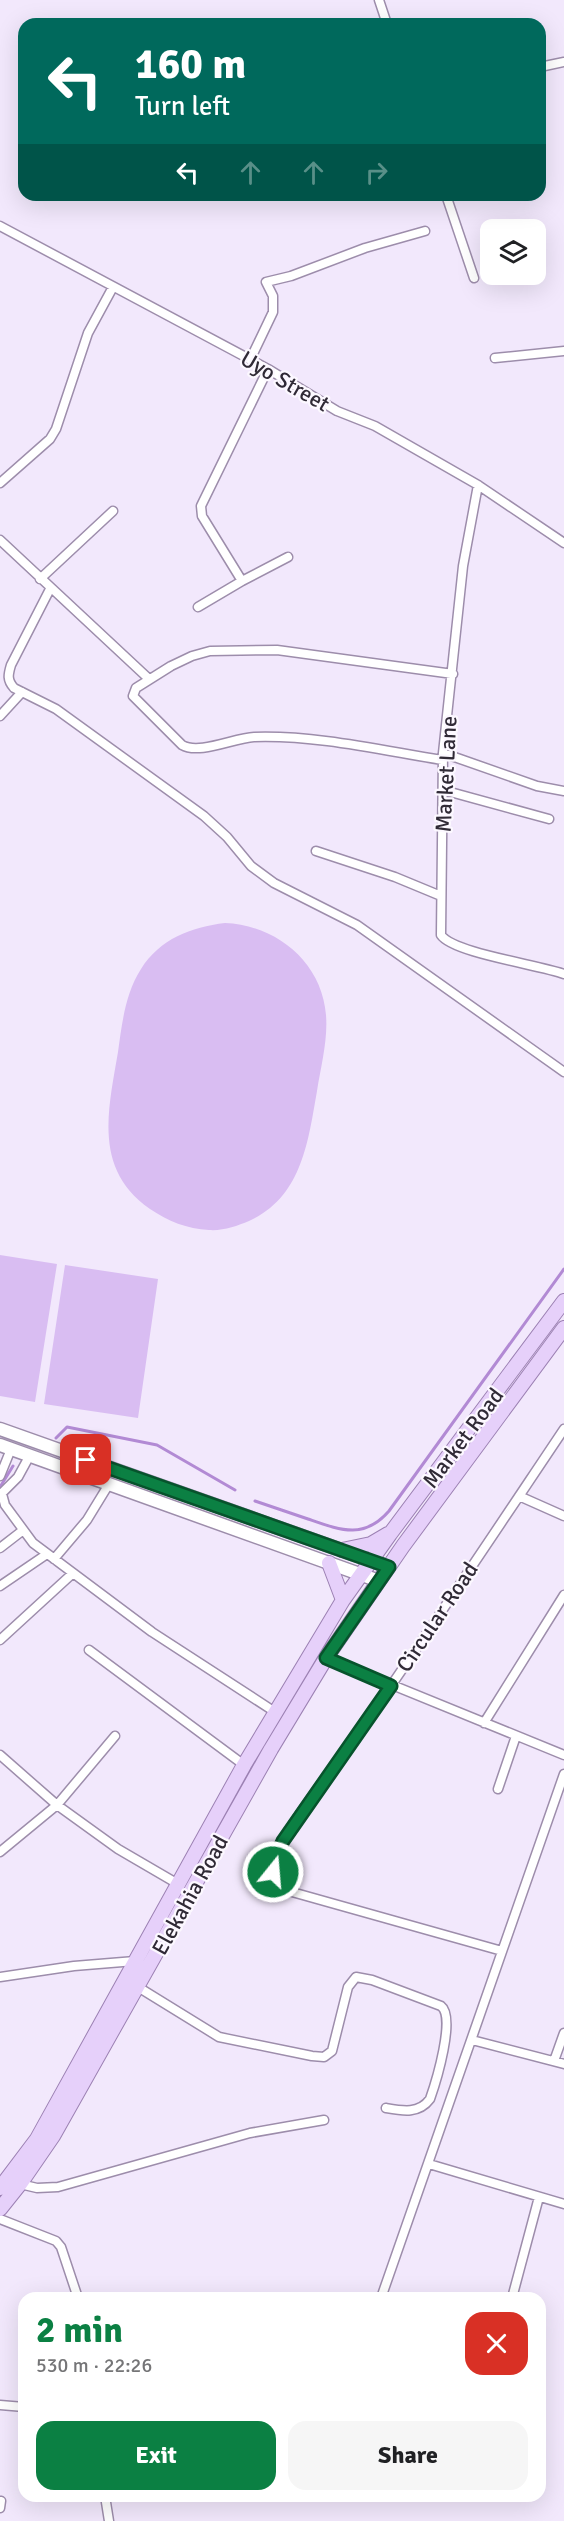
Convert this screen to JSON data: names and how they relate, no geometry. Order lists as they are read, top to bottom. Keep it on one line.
{"streets":{"main road":["Market Road","Elekahia Road"],"street":["Uyo Street","Market Lane","Circular Road"]},"crossings":[["Uyo Street","Market Lane"],["Market Road","Elekahia Road"]],"page":{"turn":["160 m","Turn left"],"heading":["2 min","530 m · 22:26"],"buttons":["Exit","Share"]}}
